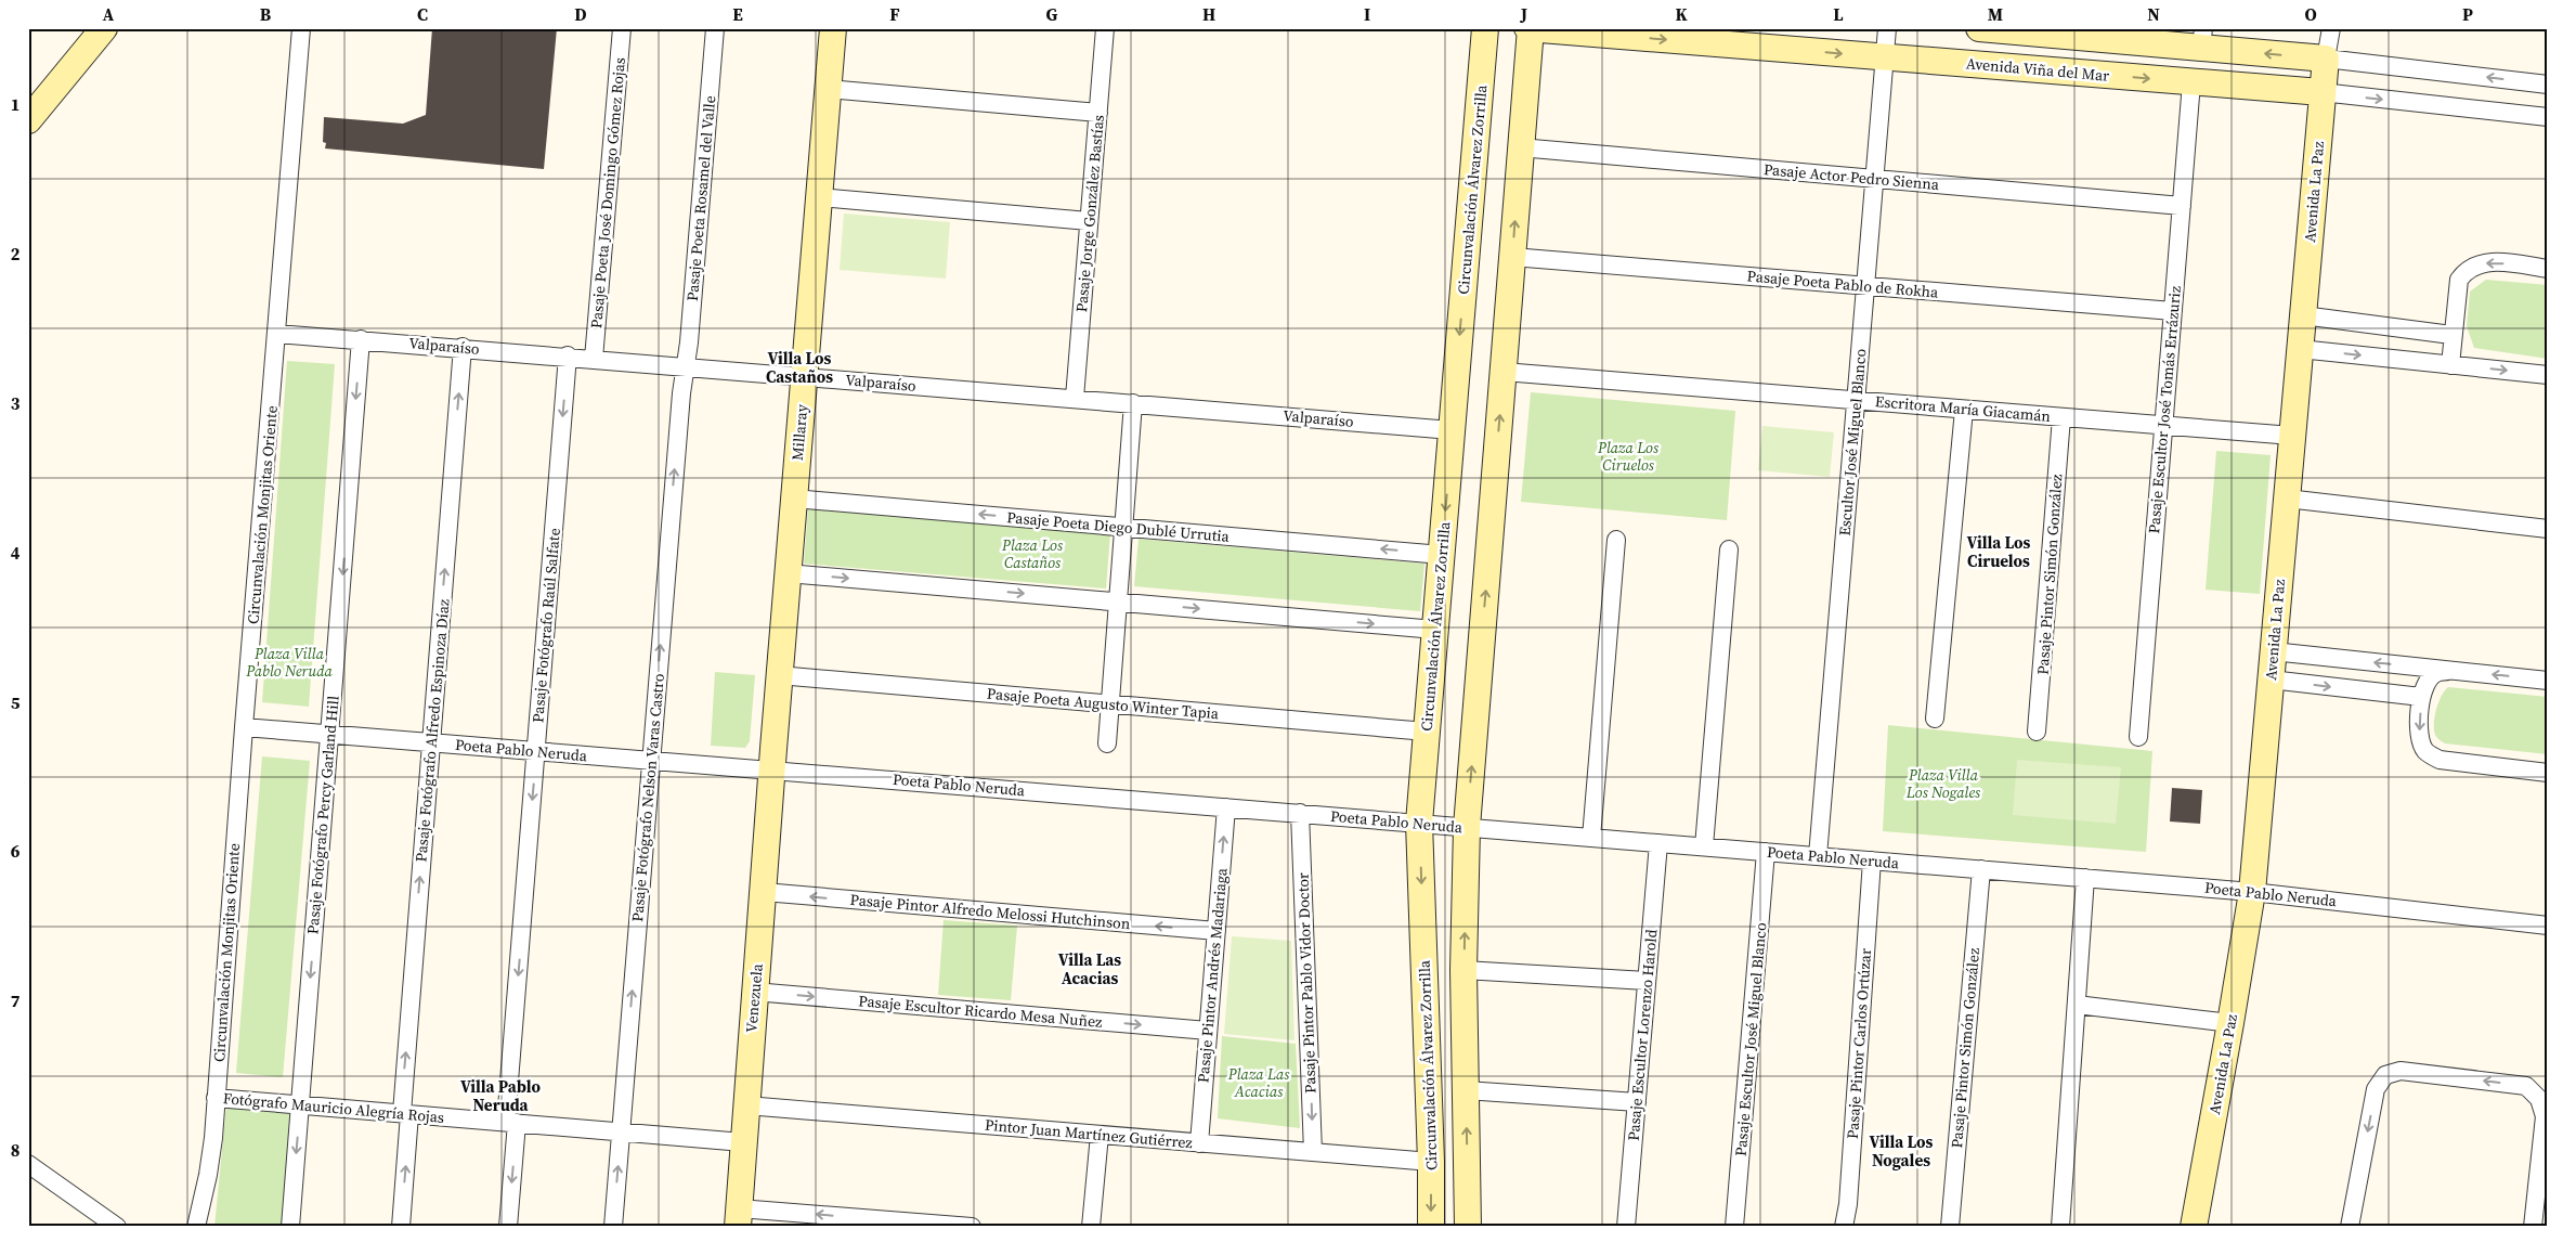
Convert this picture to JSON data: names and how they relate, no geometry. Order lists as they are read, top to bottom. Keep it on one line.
{"streets":{"street":["Avenida Viña del Mar","Pasaje Actor Pedro Sienna","Circunvalación Álvarez Zorrilla","Avenida La Paz","Pasaje Poeta José Domingo Gómez Rojas","Pasaje Poeta Rosamel del Valle","Pasaje Jorge González Bastías","Pasaje Poeta Pablo de Rokha","Valparaíso","Escritora María Giacamán","Pasaje Escultor José Tomás Errázuriz","Millaray","Escultor José Miguel Blanco","Circunvalación Monjitas Oriente","Pasaje Poeta Diego Dublé Urrutia","Pasaje Pintor Simón González","Pasaje Fotógrafo Raúl Salfate","Pasaje Poeta Augusto Winter Tapia","Pasaje Fotógrafo Alfredo Espinoza Díaz","Poeta Pablo Neruda","Pasaje Fotógrafo Nelson Varas Castro","Pasaje Fotógrafo Percy Garland Hill","Pasaje Pintor Alfredo Melossi Hutchinson","Pasaje Pintor Andrés Madariaga","Pasaje Pintor Pablo Vidor Doctor","Venezuela","Pasaje Escultor Ricardo Mesa Nuñez","Pasaje Escultor Lorenzo Harold","Pasaje Escultor José Miguel Blanco","Pasaje Pintor Carlos Ortúzar","Fotógrafo Mauricio Alegría Rojas","Pintor Juan Martínez Gutiérrez"]},"crossings":[["Avenida Viña del Mar","Avenida La Paz"],["Avenida Viña del Mar","Pasaje Escultor José Tomás Errázuriz"],["Avenida Viña del Mar","Escultor José Miguel Blanco"],["Pasaje Actor Pedro Sienna","Pasaje Escultor José Tomás Errázuriz"],["Pasaje Actor Pedro Sienna","Escultor José Miguel Blanco"],["Circunvalación Álvarez Zorrilla","Valparaíso"],["Circunvalación Álvarez Zorrilla","Pasaje Poeta Diego Dublé Urrutia"],["Circunvalación Álvarez Zorrilla","Pasaje Poeta Augusto Winter Tapia"],["Circunvalación Álvarez Zorrilla","Poeta Pablo Neruda"],["Circunvalación Álvarez Zorrilla","Pintor Juan Martínez Gutiérrez"],["Avenida La Paz","Escritora María Giacamán"],["Avenida La Paz","Poeta Pablo Neruda"],["Pasaje Poeta José Domingo Gómez Rojas","Valparaíso"],["Pasaje Poeta Rosamel del Valle","Valparaíso"],["Pasaje Poeta Rosamel del Valle","Pasaje Fotógrafo Nelson Varas Castro"],["Pasaje Jorge González Bastías","Valparaíso"],["Pasaje Poeta Pablo de Rokha","Pasaje Escultor José Tomás Errázuriz"],["Pasaje Poeta Pablo de Rokha","Escultor José Miguel Blanco"],["Valparaíso","Millaray"],["Valparaíso","Circunvalación Monjitas Oriente"],["Valparaíso","Pasaje Fotógrafo Raúl Salfate"],["Valparaíso","Pasaje Fotógrafo Alfredo Espinoza Díaz"],["Valparaíso","Pasaje Fotógrafo Nelson Varas Castro"],["Valparaíso","Pasaje Fotógrafo Percy Garland Hill"],["Escritora María Giacamán","Pasaje Escultor José Tomás Errázuriz"],["Escritora María Giacamán","Escultor José Miguel Blanco"],["Escritora María Giacamán","Pasaje Pintor Simón González"],["Millaray","Pasaje Poeta Diego Dublé Urrutia"],["Millaray","Pasaje Poeta Augusto Winter Tapia"],["Millaray","Poeta Pablo Neruda"],["Millaray","Venezuela"],["Escultor José Miguel Blanco","Poeta Pablo Neruda"],["Circunvalación Monjitas Oriente","Poeta Pablo Neruda"],["Circunvalación Monjitas Oriente","Fotógrafo Mauricio Alegría Rojas"],["Pasaje Pintor Simón González","Poeta Pablo Neruda"],["Pasaje Fotógrafo Raúl Salfate","Poeta Pablo Neruda"],["Pasaje Fotógrafo Raúl Salfate","Fotógrafo Mauricio Alegría Rojas"],["Pasaje Fotógrafo Alfredo Espinoza Díaz","Poeta Pablo Neruda"],["Pasaje Fotógrafo Alfredo Espinoza Díaz","Fotógrafo Mauricio Alegría Rojas"],["Poeta Pablo Neruda","Pasaje Fotógrafo Nelson Varas Castro"],["Poeta Pablo Neruda","Pasaje Fotógrafo Percy Garland Hill"],["Poeta Pablo Neruda","Pasaje Pintor Andrés Madariaga"],["Poeta Pablo Neruda","Pasaje Pintor Pablo Vidor Doctor"],["Poeta Pablo Neruda","Venezuela"],["Poeta Pablo Neruda","Pasaje Escultor Lorenzo Harold"],["Poeta Pablo Neruda","Pasaje Escultor José Miguel Blanco"],["Poeta Pablo Neruda","Pasaje Pintor Carlos Ortúzar"],["Pasaje Fotógrafo Nelson Varas Castro","Fotógrafo Mauricio Alegría Rojas"],["Pasaje Fotógrafo Percy Garland Hill","Fotógrafo Mauricio Alegría Rojas"],["Pasaje Pintor Alfredo Melossi Hutchinson","Pasaje Pintor Andrés Madariaga"],["Pasaje Pintor Alfredo Melossi Hutchinson","Venezuela"],["Pasaje Pintor Andrés Madariaga","Pasaje Escultor Ricardo Mesa Nuñez"],["Pasaje Pintor Andrés Madariaga","Pintor Juan Martínez Gutiérrez"],["Pasaje Pintor Pablo Vidor Doctor","Pintor Juan Martínez Gutiérrez"],["Venezuela","Pasaje Escultor Ricardo Mesa Nuñez"],["Venezuela","Fotógrafo Mauricio Alegría Rojas"],["Venezuela","Pintor Juan Martínez Gutiérrez"]],"one_way":["Pasaje Fotógrafo Raúl Salfate","Pasaje Fotógrafo Alfredo Espinoza Díaz","Pasaje Fotógrafo Nelson Varas Castro","Pasaje Fotógrafo Percy Garland Hill","Pasaje Pintor Alfredo Melossi Hutchinson","Pasaje Pintor Andrés Madariaga","Pasaje Escultor Ricardo Mesa Nuñez"],"districts":["Villa Los Castaños","Villa Los Ciruelos","Villa Las Acacias","Villa Pablo Neruda","Villa Los Nogales"],"parks":["Plaza Los Ciruelos","Plaza Los Castaños","Plaza Villa Pablo Neruda","Plaza Villa Los Nogales","Plaza Las Acacias"],"grid":{"columns":["A","B","C","D","E","F","G","H","I","J","K","L","M","N","O","P"],"rows":["1","2","3","4","5","6","7","8"]}}
